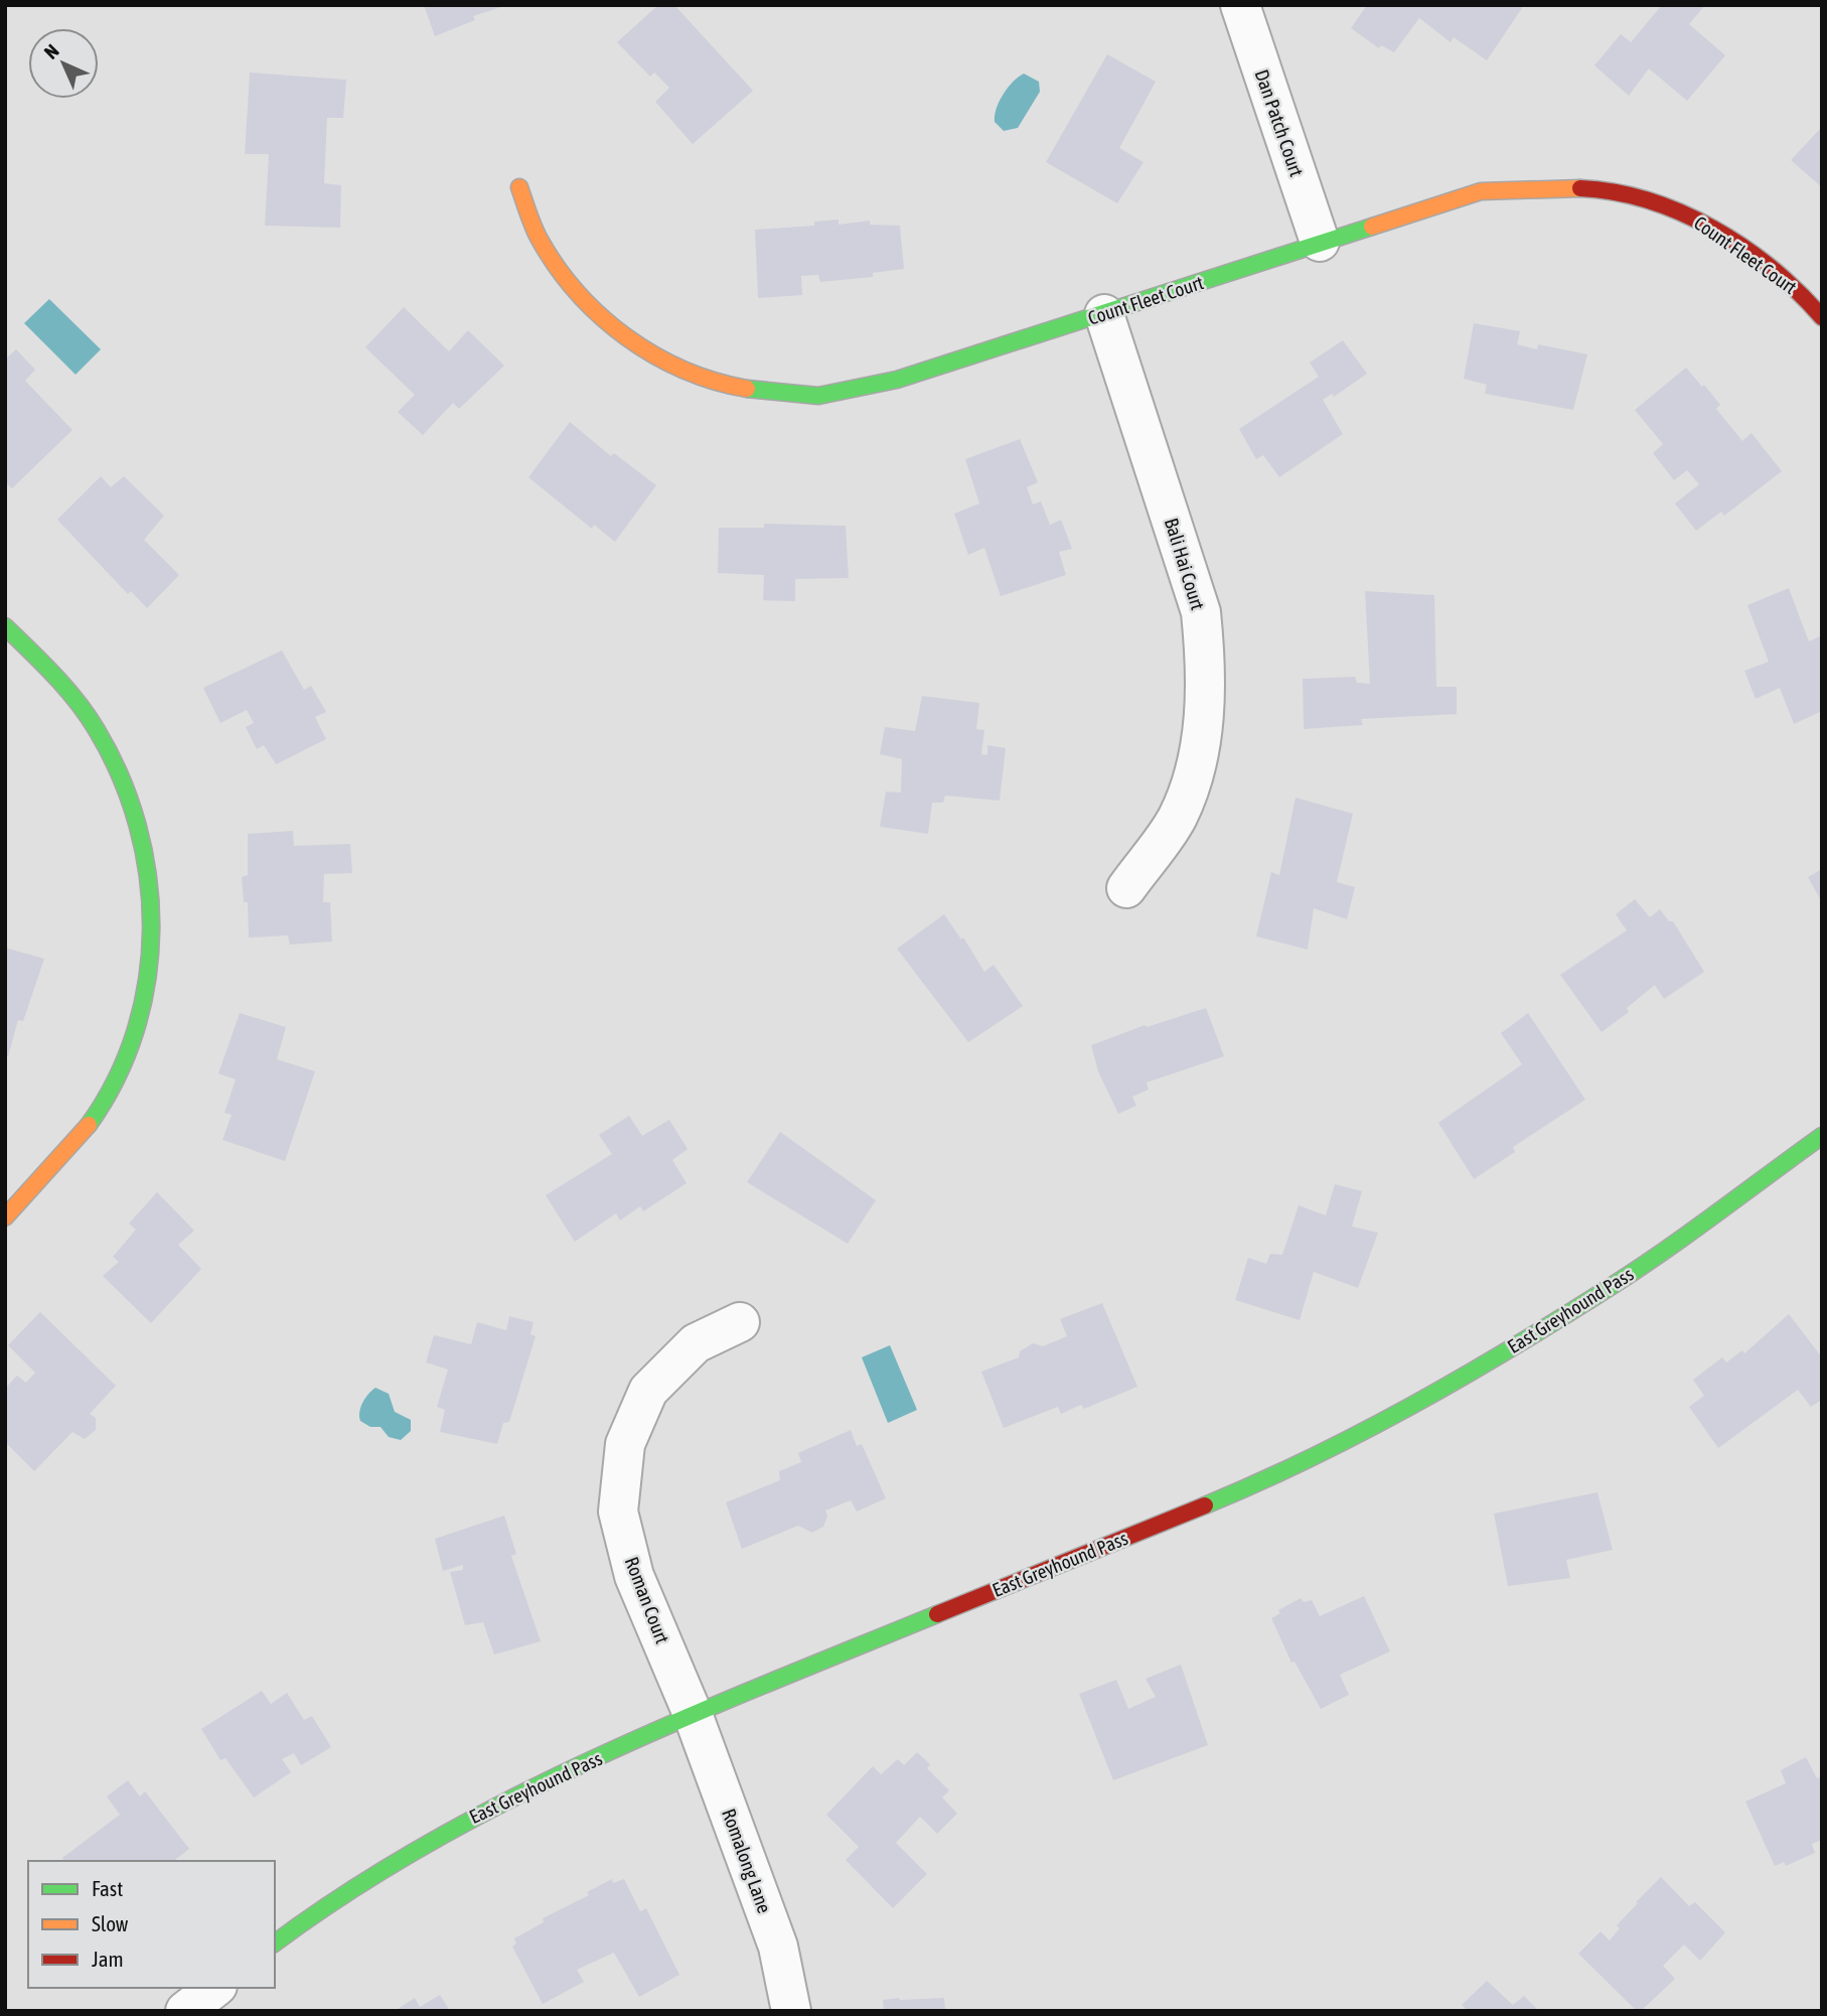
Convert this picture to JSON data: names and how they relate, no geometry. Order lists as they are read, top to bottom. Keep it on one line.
{"streets":{"street":["Dan Patch Court","Count Fleet Court","Bali Hai Court","East Greyhound Pass","Roman Court","Romalong Lane"]},"crossings":[["Dan Patch Court","Count Fleet Court"],["Count Fleet Court","Bali Hai Court"],["East Greyhound Pass","Roman Court"],["East Greyhound Pass","Romalong Lane"],["Roman Court","Romalong Lane"]],"legend":["Fast","Slow","Jam"],"north":"top left"}
